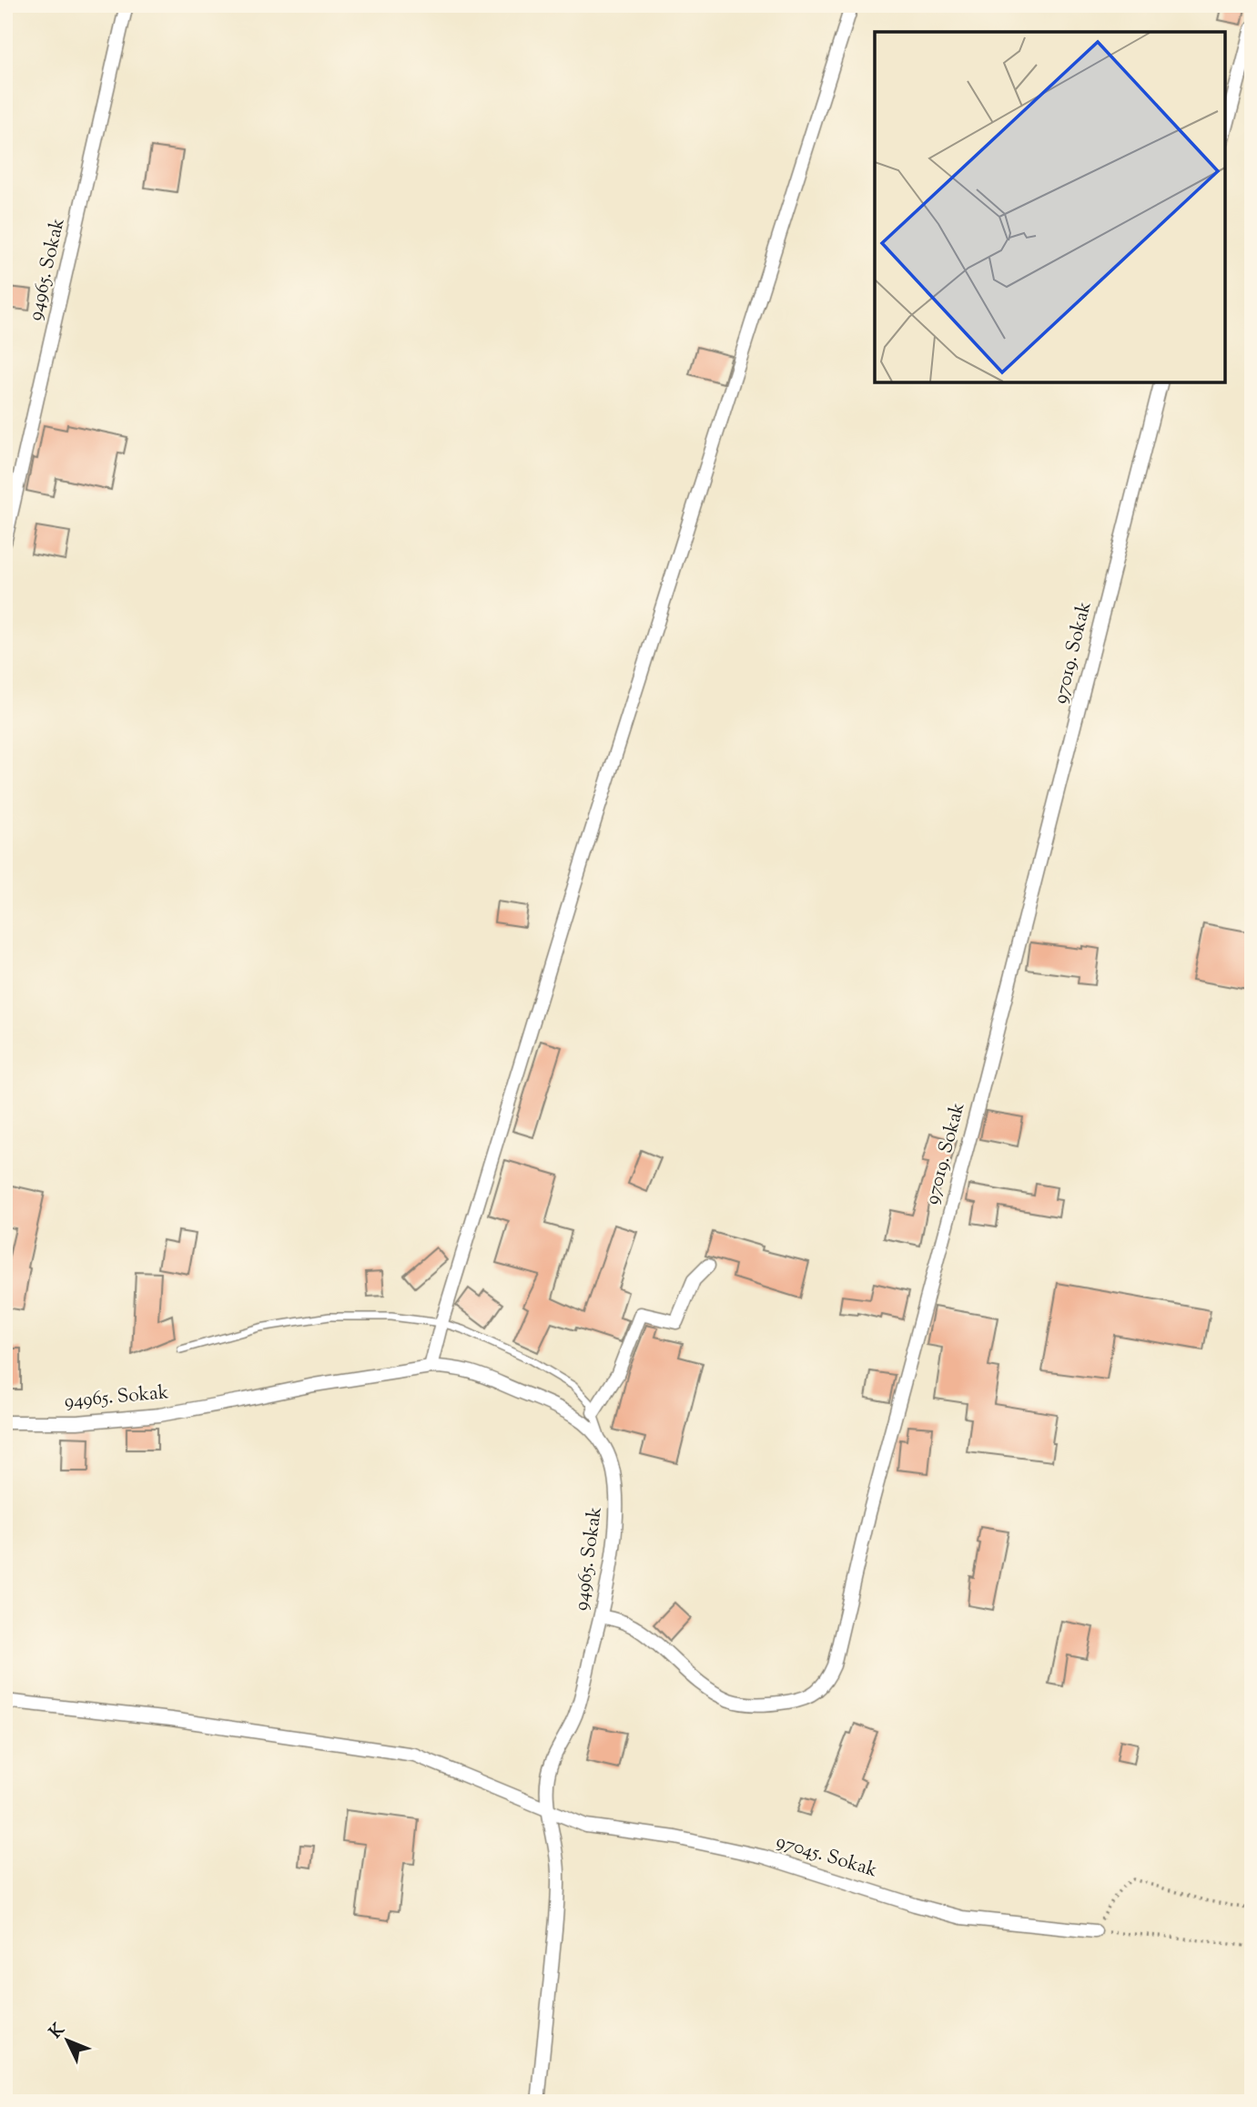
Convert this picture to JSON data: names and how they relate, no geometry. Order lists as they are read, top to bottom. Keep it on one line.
{"streets":{"street":["94965. Sokak","97019. Sokak","97045. Sokak"]},"crossings":[["94965. Sokak","97019. Sokak"],["94965. Sokak","97045. Sokak"]],"north":"top left"}
